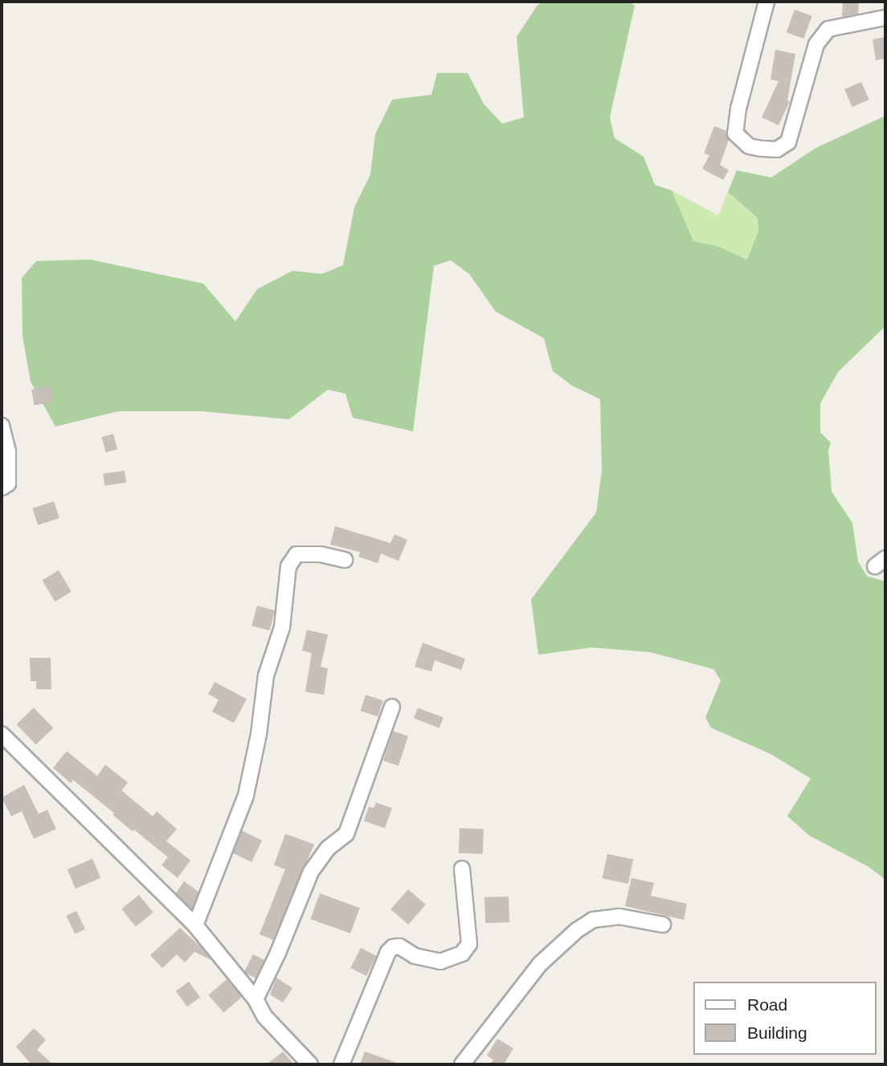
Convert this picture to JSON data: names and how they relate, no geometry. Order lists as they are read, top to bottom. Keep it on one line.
{"legend":["Road","Building"]}
